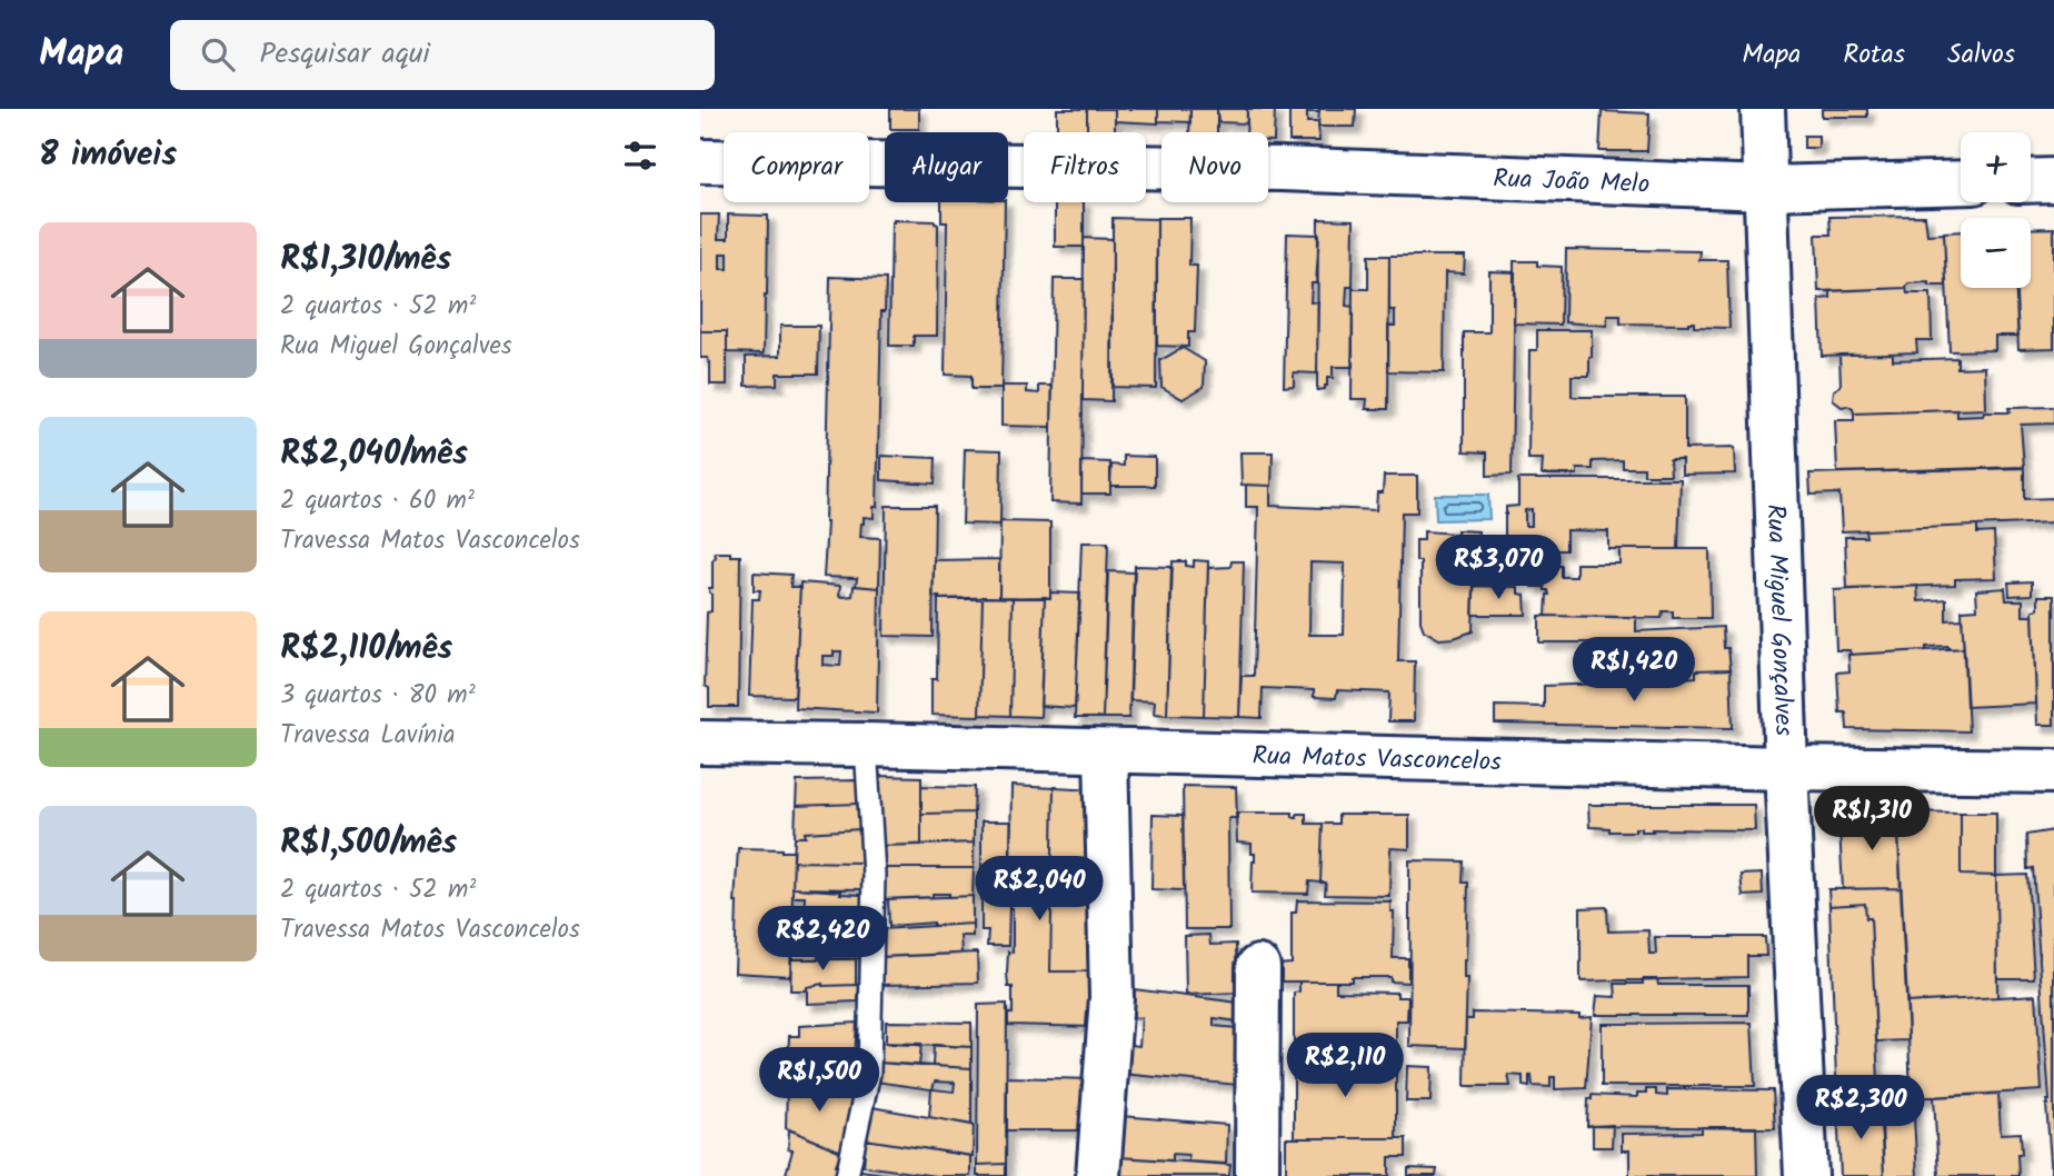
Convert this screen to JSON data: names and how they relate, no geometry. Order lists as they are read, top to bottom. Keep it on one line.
{"streets":{"street":["Rua João Melo","Rua Miguel Gonçalves","Rua Matos Vasconcelos"]},"crossings":[["Rua João Melo","Rua Miguel Gonçalves"],["Rua Miguel Gonçalves","Rua Matos Vasconcelos"]],"page":{"header":"Mapa","search":"Pesquisar aqui","nav":["Mapa","Rotas","Salvos"],"heading":"8 imóveis","map_buttons":["+","−"],"chip":["Comprar","Alugar","Filtros","Novo"],"list":[{"name":"R$1,310/mês","note":"2 quartos · 52 m² · Rua Miguel Gonçalves"},{"name":"R$2,040/mês","note":"2 quartos · 60 m² · Travessa Matos Vasconcelos"},{"name":"R$2,110/mês","note":"3 quartos · 80 m² · Travessa Lavínia"},{"name":"R$1,500/mês","note":"2 quartos · 52 m² · Travessa Matos Vasconcelos"}],"price":["R$3,070","R$1,420","R$1,310","R$2,040","R$2,420","R$2,110","R$1,500","R$2,300"]}}
